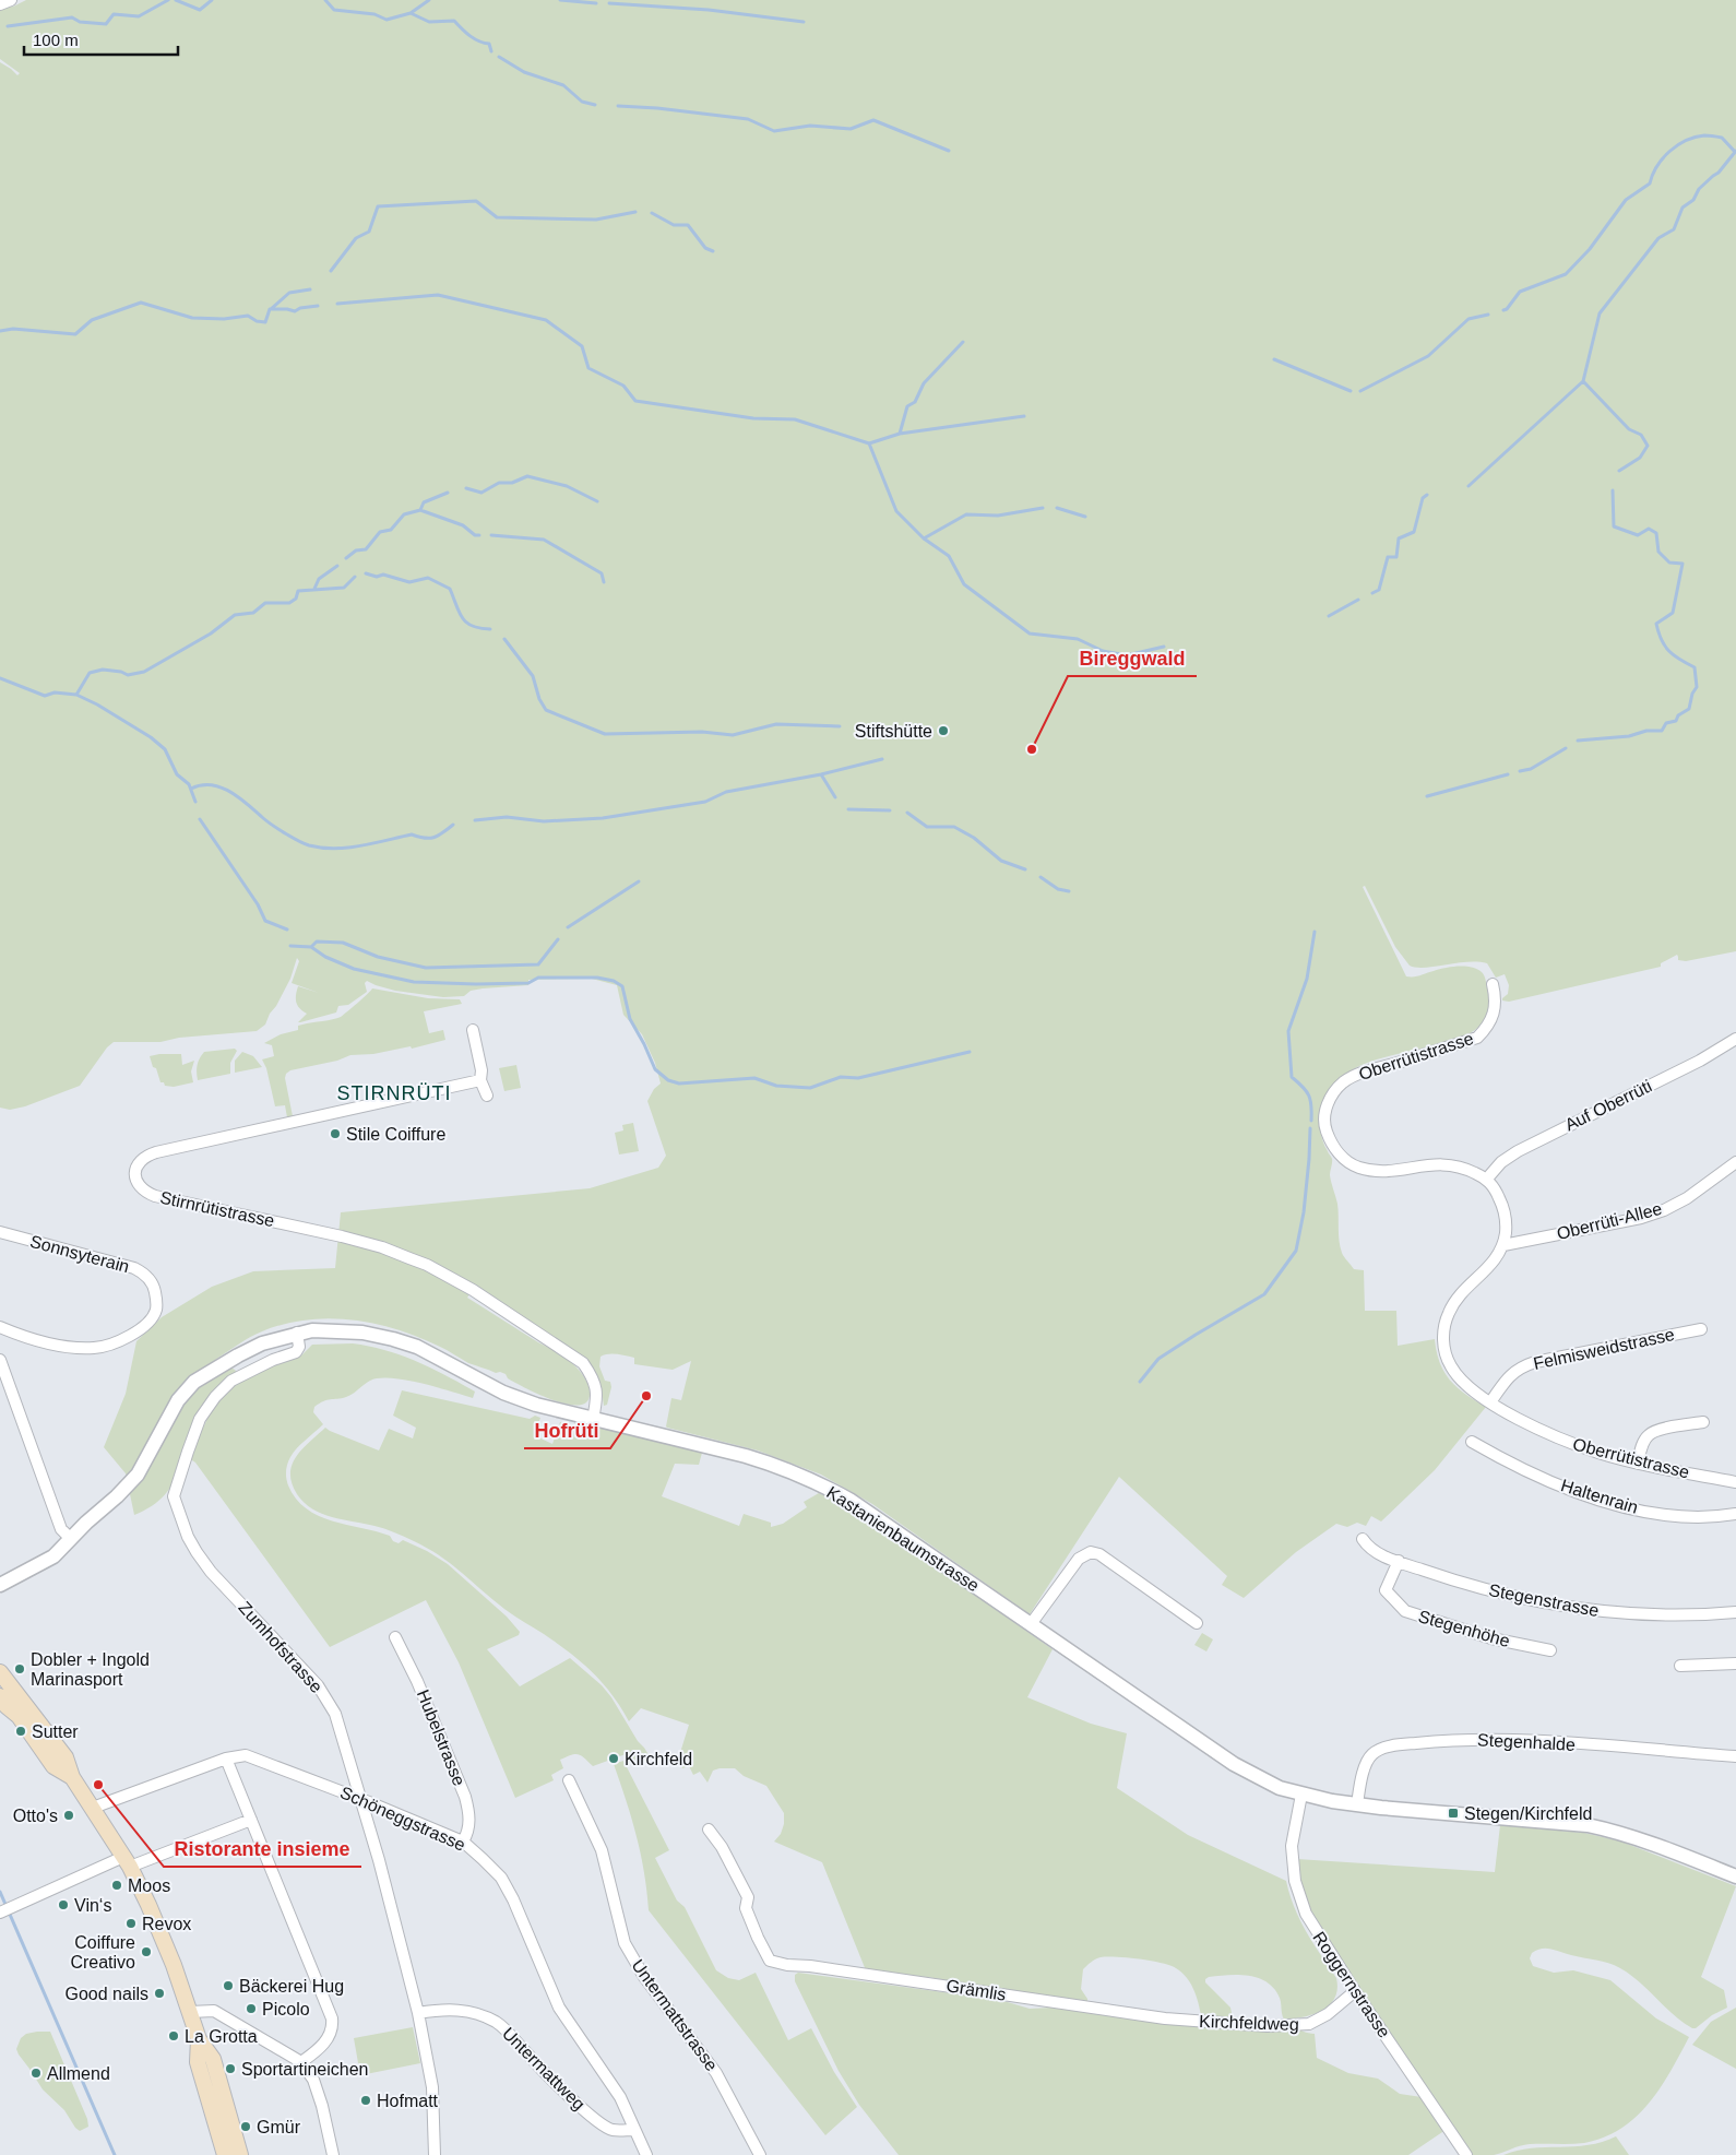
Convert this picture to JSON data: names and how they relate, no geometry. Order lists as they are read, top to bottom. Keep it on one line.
{"streets":{"street":["Oberrütistrasse","Auf Oberrüti","Stirnrütistrasse","Oberrüti-Allee","Sonnsyterain","Felmisweidstrasse","Haltenrain","Kastanienbaumstrasse","Stegenstrasse","Stegenhöhe","Zumhofstrasse","Hubelstrasse","Stegenhalde","Schöneggstrasse","Roggernstrasse","Grämlis","Untermattstrasse","Kirchfeldweg","Untermattweg"]},"crossings":[["Oberrütistrasse","Auf Oberrüti"],["Oberrütistrasse","Oberrüti-Allee"],["Oberrütistrasse","Felmisweidstrasse"],["Stirnrütistrasse","Kastanienbaumstrasse"],["Kastanienbaumstrasse","Zumhofstrasse"],["Kastanienbaumstrasse","Stegenhalde"],["Kastanienbaumstrasse","Roggernstrasse"],["Stegenstrasse","Stegenhöhe"],["Zumhofstrasse","Schöneggstrasse"],["Zumhofstrasse","Untermattweg"],["Hubelstrasse","Schöneggstrasse"],["Schöneggstrasse","Untermattweg"],["Roggernstrasse","Kirchfeldweg"],["Grämlis","Kirchfeldweg"]],"districts":["STIRNRÜTI"],"places":{"other":["Stiftshütte","Bireggwald","Stile Coiffure","Hofrüti","Dobler + Ingold Marinasport","Sutter","Kirchfeld","Ristorante insieme","Otto's","Moos","Vin‘s","Revox","Coiffure Creativo","Bäckerei Hug","Good nails","Picolo","La Grotta","Sportartineichen","Allmend","Hofmatt","Gmür"],"transit":["Stegen/Kirchfeld"]},"scale_bar":"100 m"}
